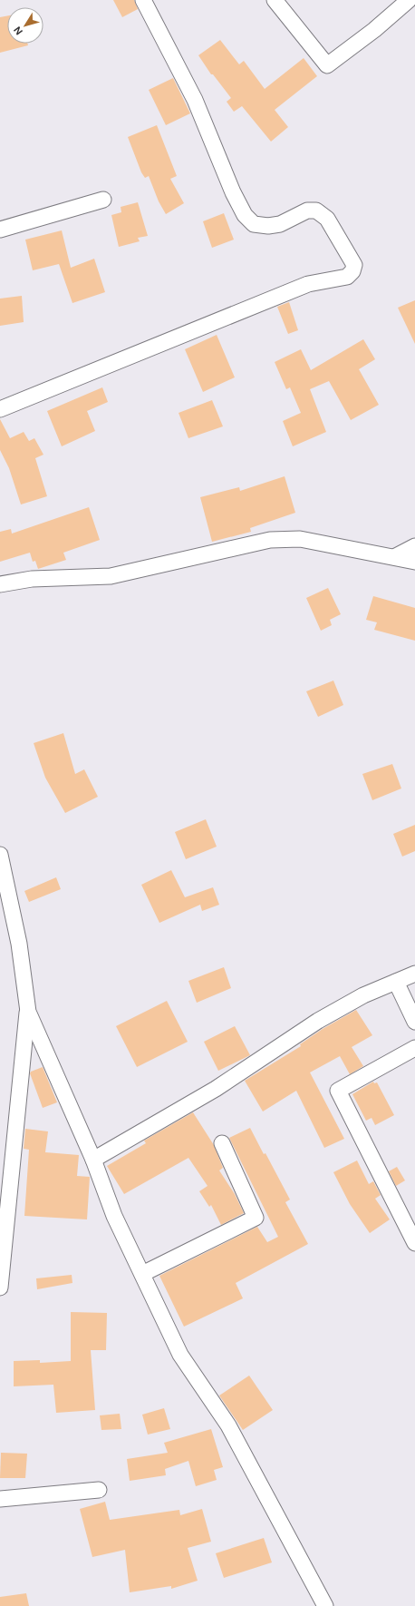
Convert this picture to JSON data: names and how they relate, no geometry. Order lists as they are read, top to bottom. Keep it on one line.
{"north":"bottom left"}
